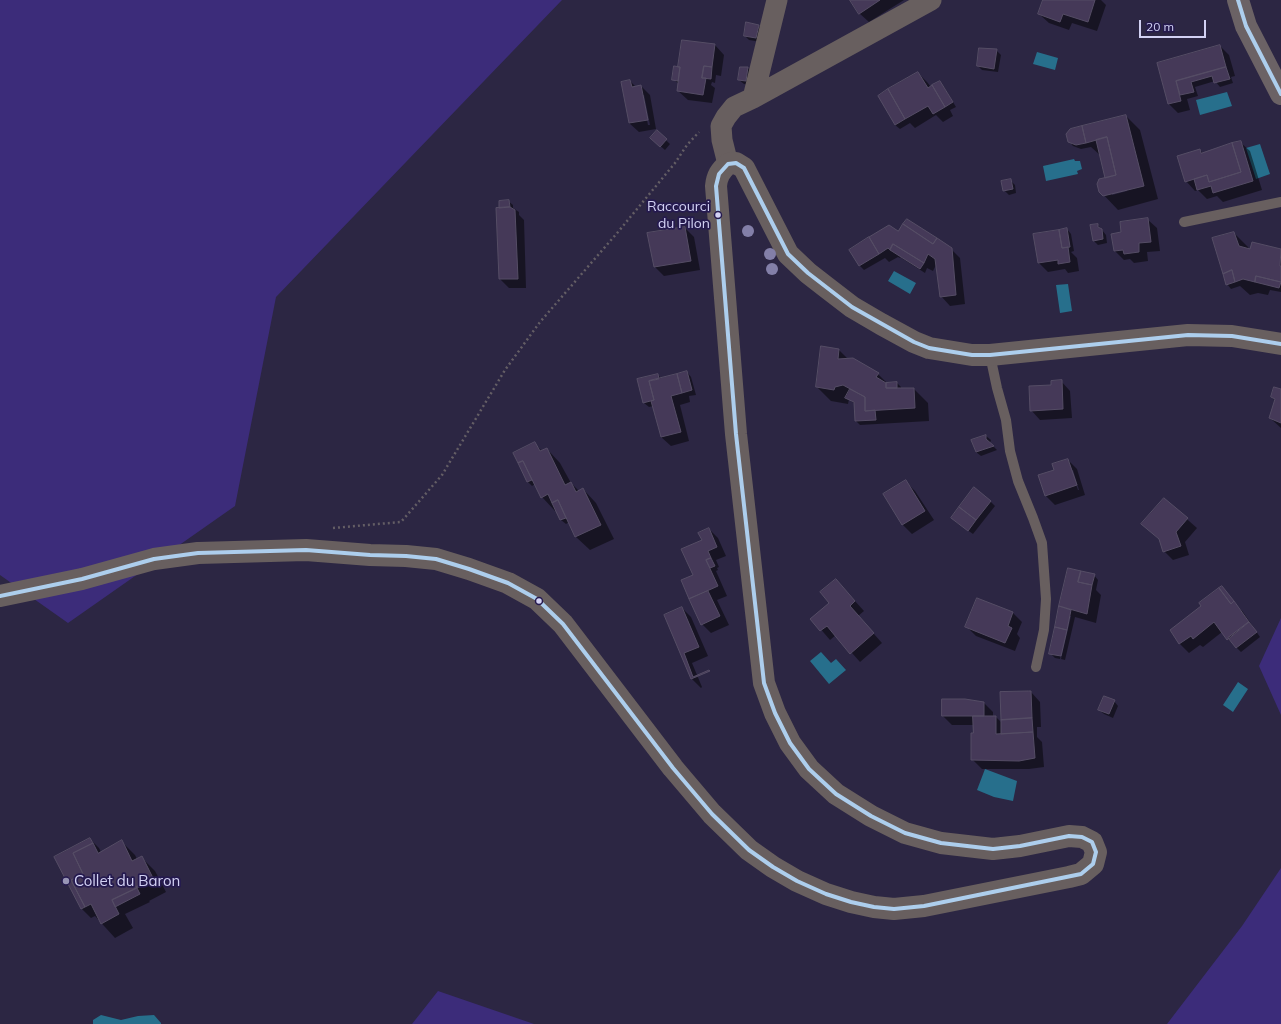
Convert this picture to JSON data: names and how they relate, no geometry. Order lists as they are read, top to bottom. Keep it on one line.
{"places":["Raccourci du Pilon","Collet du Baron"],"scale_bar":"20 m"}
